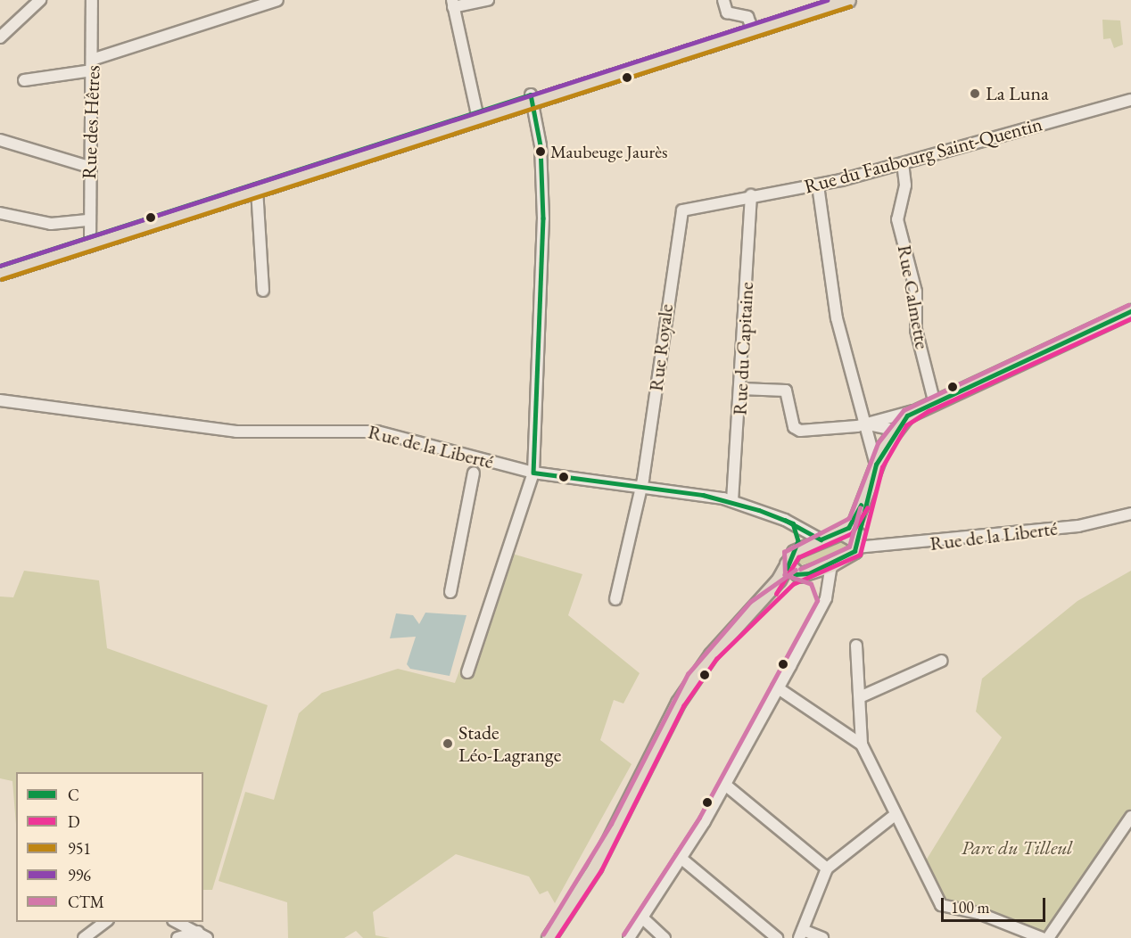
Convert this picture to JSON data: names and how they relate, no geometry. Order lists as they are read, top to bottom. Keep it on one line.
{"streets":{"street":["Rue des Hêtres","Rue du Faubourg Saint-Quentin","Rue Calmette","Rue Royale","Rue du Capitaine","Rue de la Liberté"]},"crossings":[["Rue du Faubourg Saint-Quentin","Rue Calmette"],["Rue du Faubourg Saint-Quentin","Rue Royale"],["Rue du Faubourg Saint-Quentin","Rue du Capitaine"],["Rue Royale","Rue de la Liberté"],["Rue du Capitaine","Rue de la Liberté"]],"parks":["Parc du Tilleul"],"places":["La Luna","Maubeuge Jaurès","Stade Léo-Lagrange"],"lines":["transit line 996","transit line 951","transit line C","transit line CTM","transit line D"],"legend":["C","D","951","996","CTM"],"scale_bar":"100 m"}
